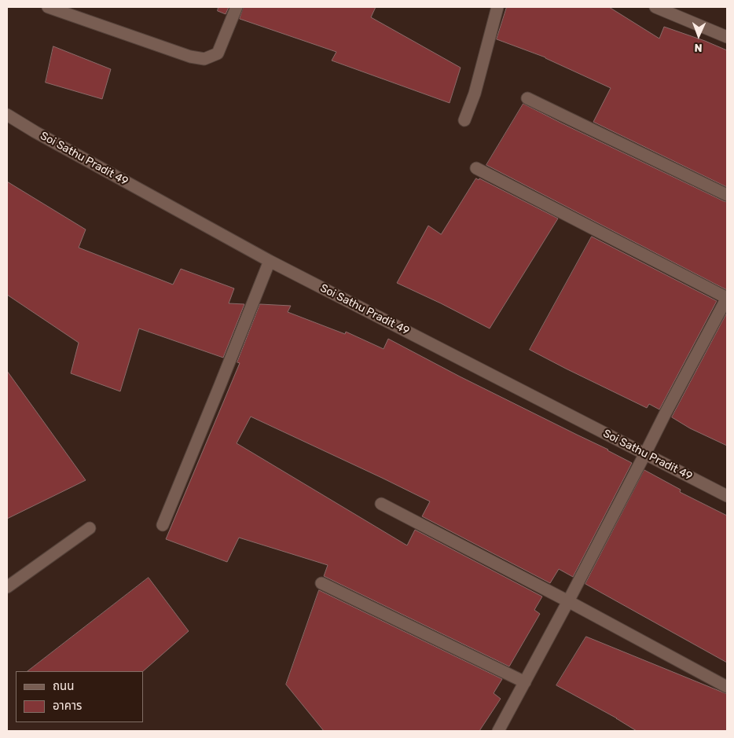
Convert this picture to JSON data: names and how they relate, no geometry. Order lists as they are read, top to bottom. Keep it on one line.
{"streets":{"street":["Soi Sathu Pradit 49"]},"legend":["ถนน","อาคาร"],"north":"bottom"}
